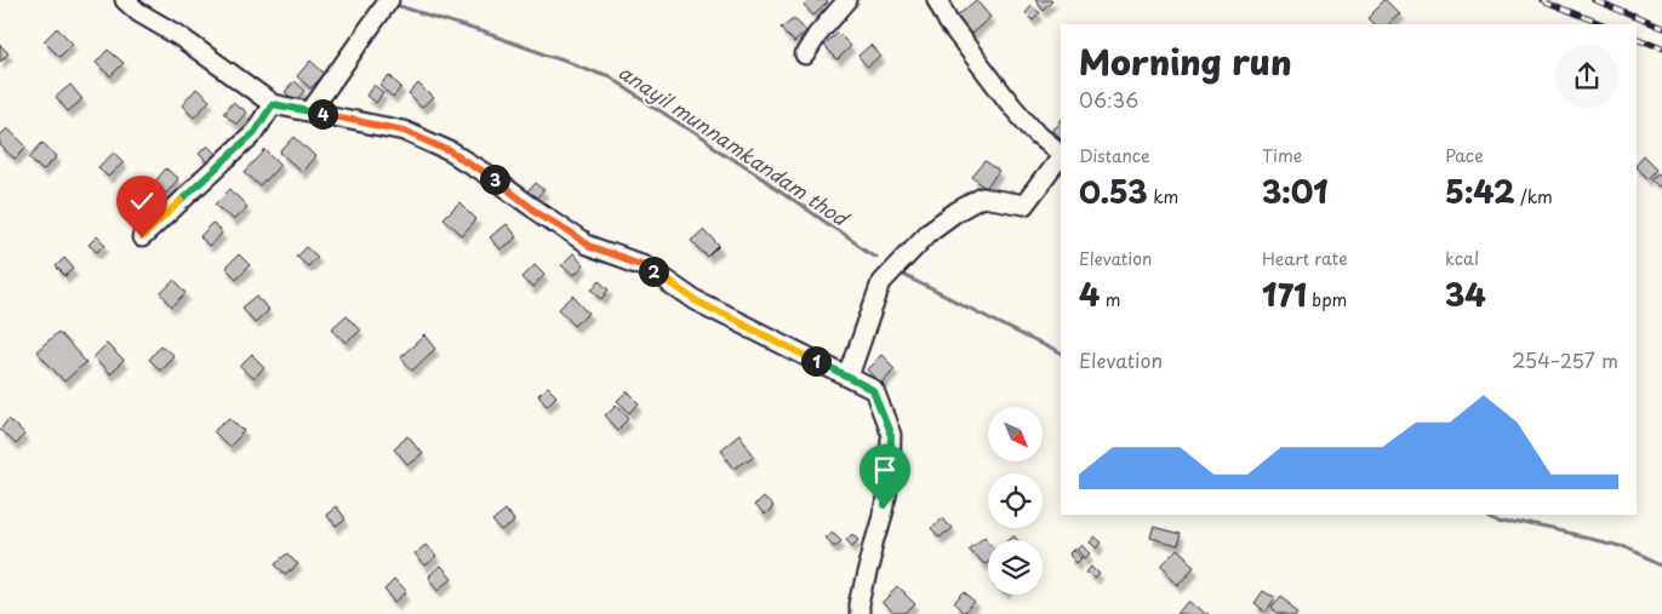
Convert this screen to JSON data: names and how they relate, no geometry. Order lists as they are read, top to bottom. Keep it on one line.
{"water":["anayil munnamkandam thod"],"north":"bottom right","page":{"heading":["Morning run","06:36"],"pins":["4","3","2","1"],"stats":[["Distance","0.53 km"],["Time","3:01"],["Pace","5:42 /km"],["Elevation","4 m"],["Heart rate","171 bpm"],["kcal","34"]],"chart":["Elevation","254–257 m"]}}
